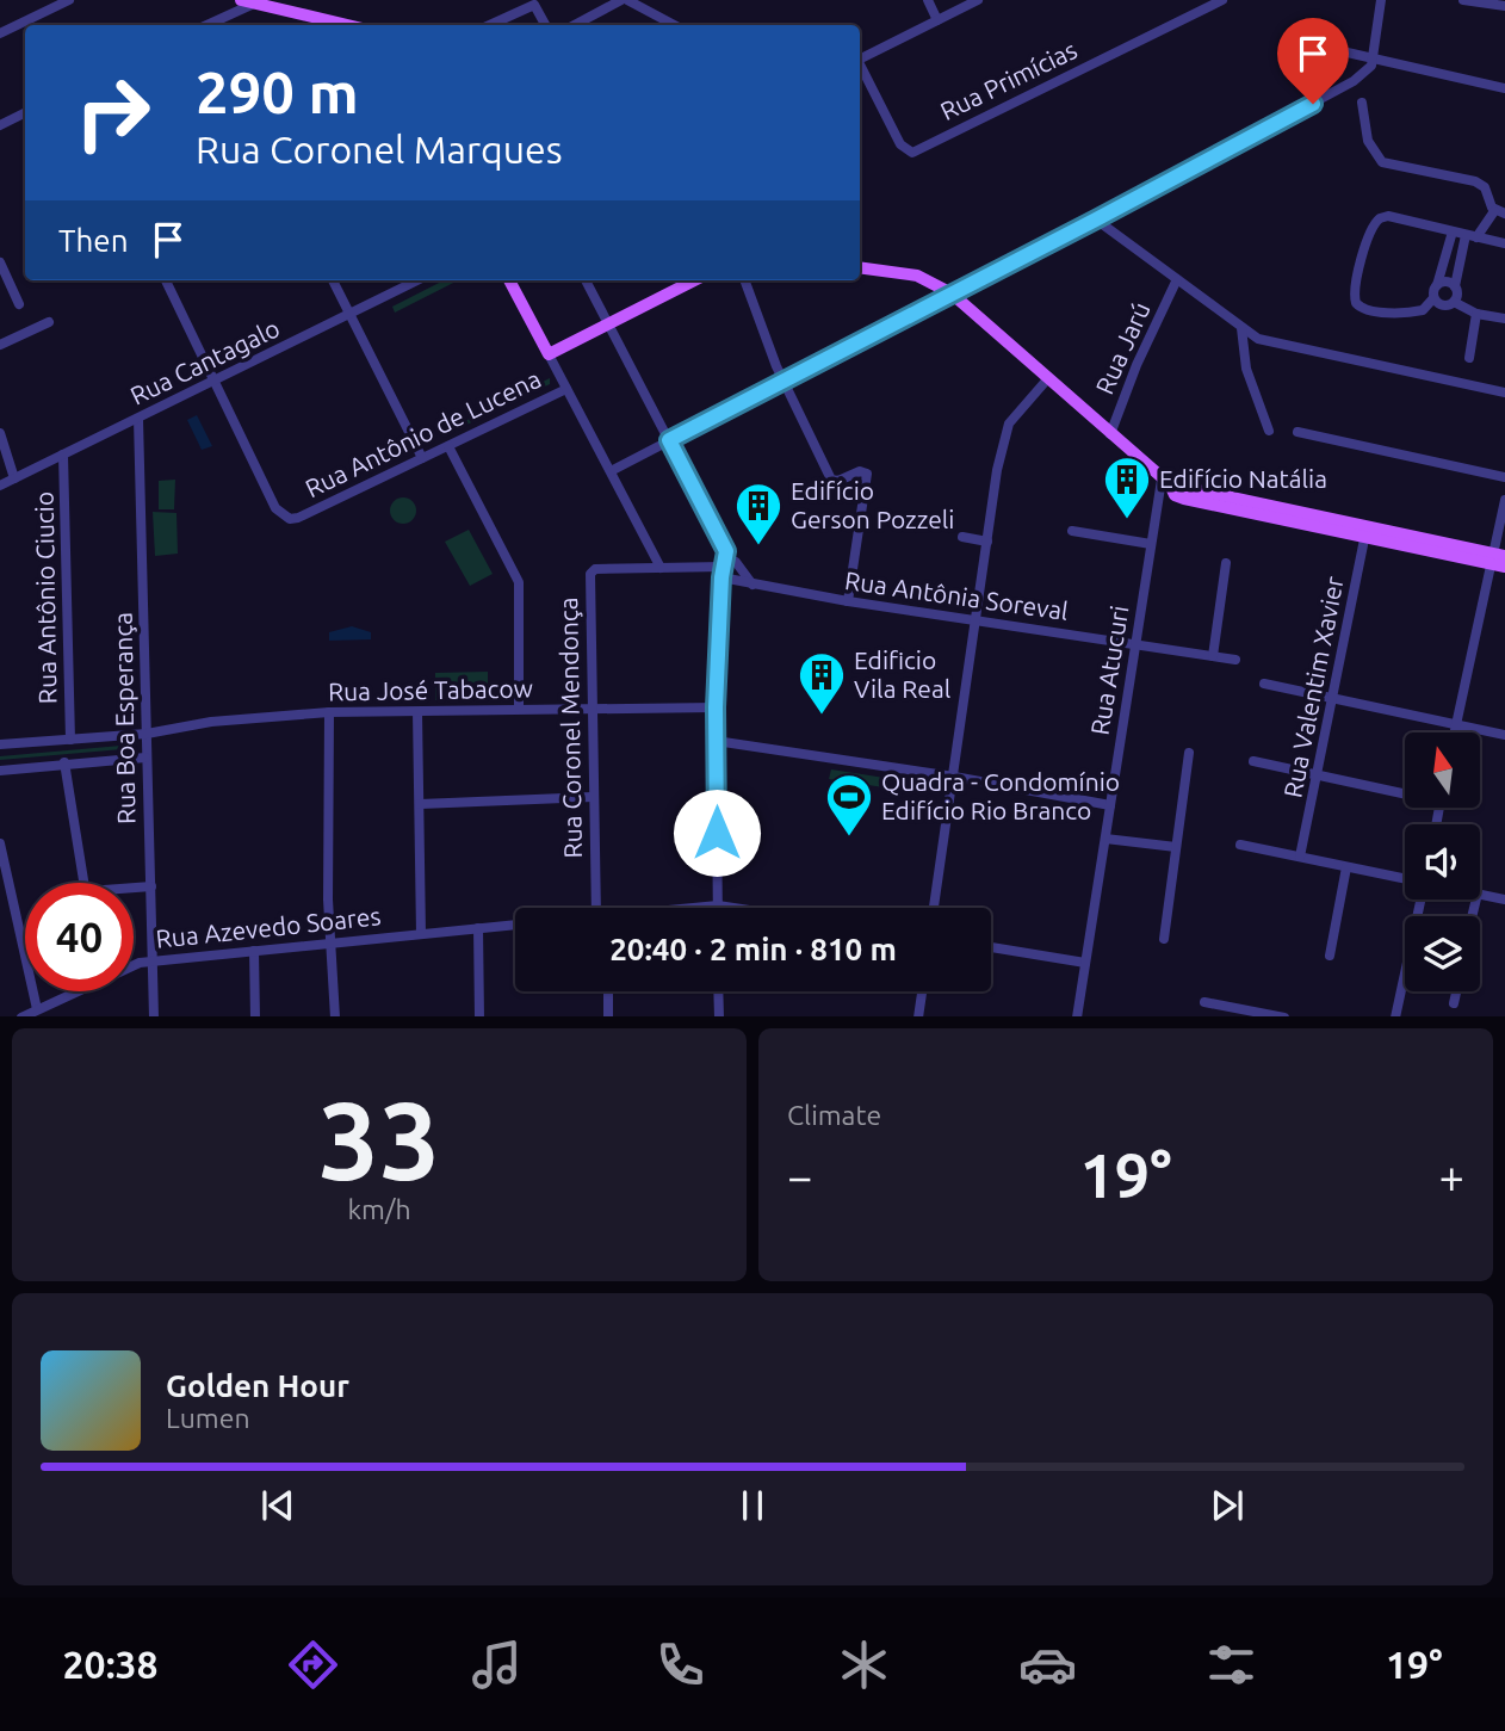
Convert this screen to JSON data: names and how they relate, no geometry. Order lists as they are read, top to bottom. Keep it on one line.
{"streets":{"street":["Rua Primícias","Rua Jarú","Rua Cantagalo","Rua Antônio de Lucena","Rua Antônia Soreval","Rua Antônio Ciucio","Rua Atucuri","Rua Valentim Xavier","Rua José Tabacow","Rua Boa Esperança","Rua Coronel Mendonça","Rua Azevedo Soares"]},"crossings":[["Rua Cantagalo","Rua Antônio de Lucena"],["Rua Cantagalo","Rua Antônio Ciucio"],["Rua Cantagalo","Rua Boa Esperança"],["Rua Antônia Soreval","Rua Atucuri"],["Rua Antônio Ciucio","Rua José Tabacow"],["Rua José Tabacow","Rua Boa Esperança"],["Rua José Tabacow","Rua Coronel Mendonça"],["Rua Boa Esperança","Rua Azevedo Soares"]],"places":{"building":["Edifício Natália","Edifício Gerson Pozzeli","Edificio Vila Real"],"sports":["Quadra - Condomínio Edifício Rio Branco"]},"north":"top","page":{"turn":["290 m","Rua Coronel Marques"],"then":"Then","limit":"40","trip":"20:40 · 2 min · 810 m","tile":[["33","km/h"],"Climate"],"heat":["−","19°","+"],"song":["Golden Hour","Lumen"],"tabs":["20:38","19°"]}}
